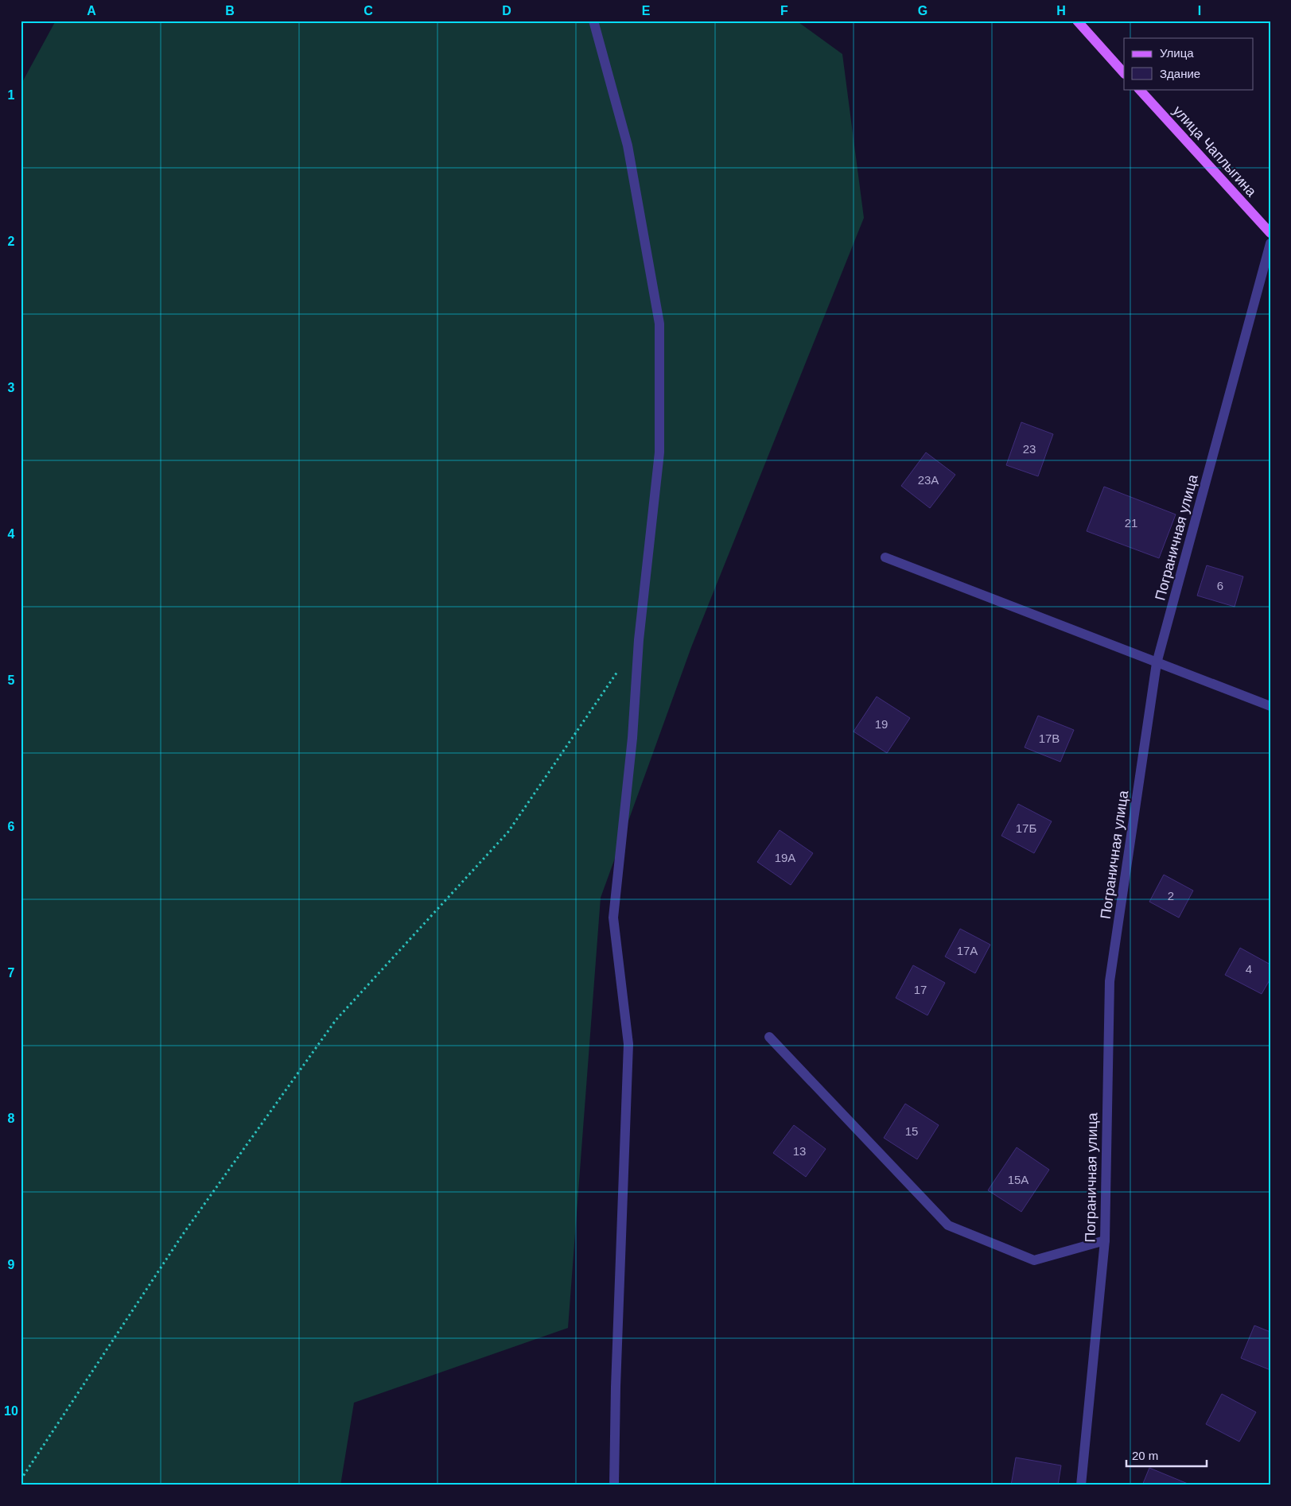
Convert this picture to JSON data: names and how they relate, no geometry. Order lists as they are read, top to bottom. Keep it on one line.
{"streets":{"main road":["улица Чаплыгина"],"street":["Пограничная улица"]},"house_numbers":["23","23А","21","6","19","17В","17Б","19А","2","17А","4","17","15","13","15А"],"legend":["Улица","Здание"],"scale_bar":"20 m","grid":{"columns":["A","B","C","D","E","F","G","H","I"],"rows":["1","2","3","4","5","6","7","8","9","10"]}}
